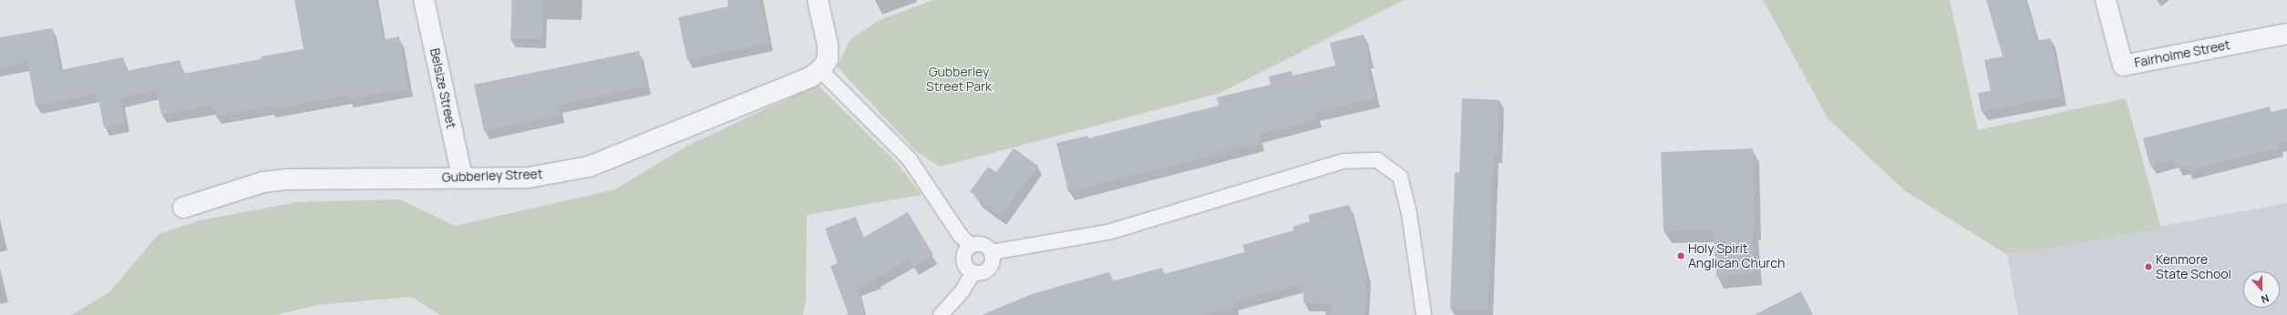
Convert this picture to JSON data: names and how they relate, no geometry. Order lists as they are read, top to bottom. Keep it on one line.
{"streets":{"street":["Fairholme Street","Belsize Street","Gubberley Street"]},"crossings":[["Belsize Street","Gubberley Street"]],"parks":["Gubberley Street Park"],"places":["Holy Spirit Anglican Church","Kenmore State School"],"north":"bottom"}
